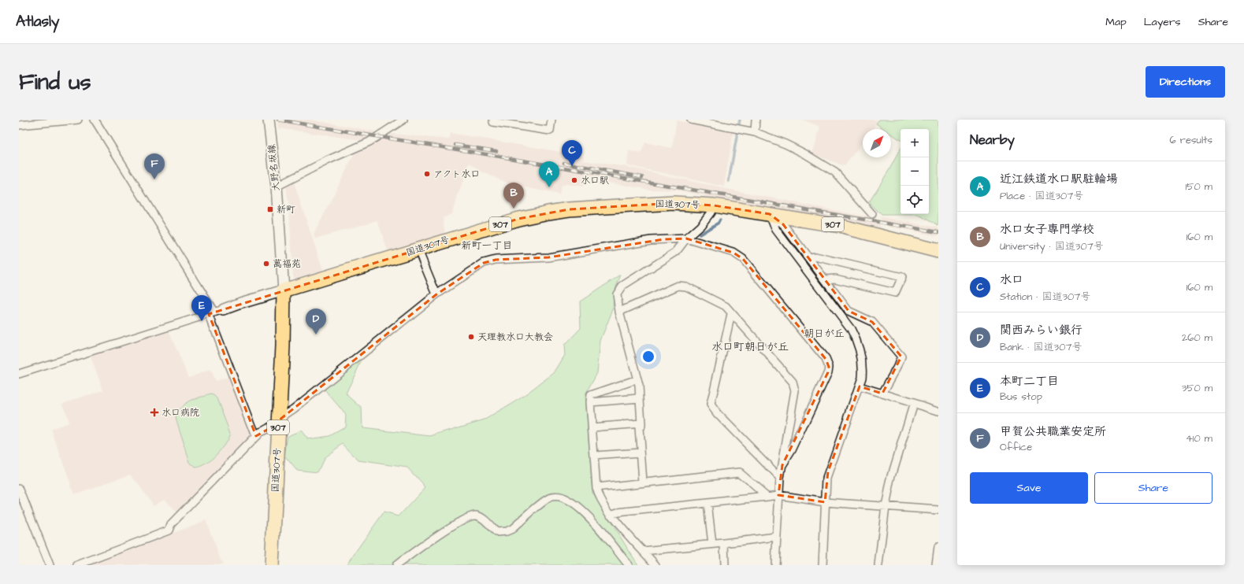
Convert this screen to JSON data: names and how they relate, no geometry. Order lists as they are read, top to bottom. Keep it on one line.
{"streets":{"highway":["国道307号","307"],"main road":["大野名坂線"]},"crossings":[["大野名坂線","国道307号"]],"districts":["新町一丁目","朝日が丘","水口町朝日が丘"],"places":{"other":["アクト水口","水口駅","萬福苑","天理教水口大教会"],"transit":["新町"],"health":["水口病院"]},"north":"top right","page":{"header":"Atlasly","nav":["Map","Layers","Share"],"buttons":["Directions",["Save","Share"]],"title":"Find us","heading":["Nearby","6 results"],"map_buttons":["+","−"],"pins":["C","F","A","B","E","D"],"list":[{"mark":"A","name":"近江鉄道水口駅駐輪場","note":"Place · 国道307号","value":"150 m"},{"mark":"B","name":"水口女子専門学校","note":"University · 国道307号","value":"160 m"},{"mark":"C","name":"水口","note":"Station · 国道307号","value":"160 m"},{"mark":"D","name":"関西みらい銀行","note":"Bank · 国道307号","value":"260 m"},{"mark":"E","name":"本町二丁目","note":"Bus stop","value":"350 m"},{"mark":"F","name":"甲賀公共職業安定所","note":"Office","value":"410 m"}]}}
